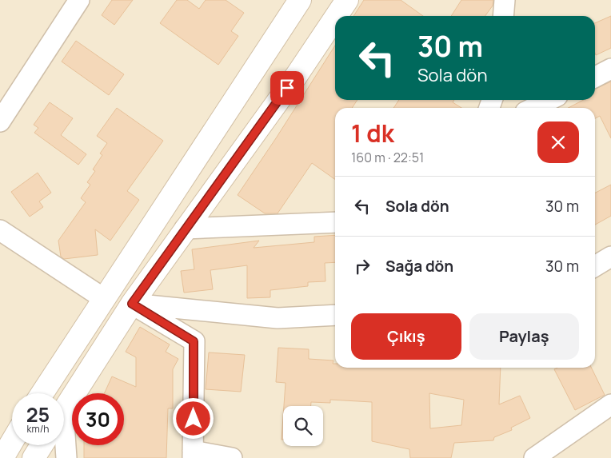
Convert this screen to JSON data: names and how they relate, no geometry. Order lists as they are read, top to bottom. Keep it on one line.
{"page":{"turn":["30 m","Sola dön"],"heading":["1 dk","160 m · 22:51"],"list":[{"name":"Sola dön","value":"30 m"},{"name":"Sağa dön","value":"30 m"}],"buttons":["Çıkış","Paylaş"],"speed":"25 km/h","limit":"30"}}
